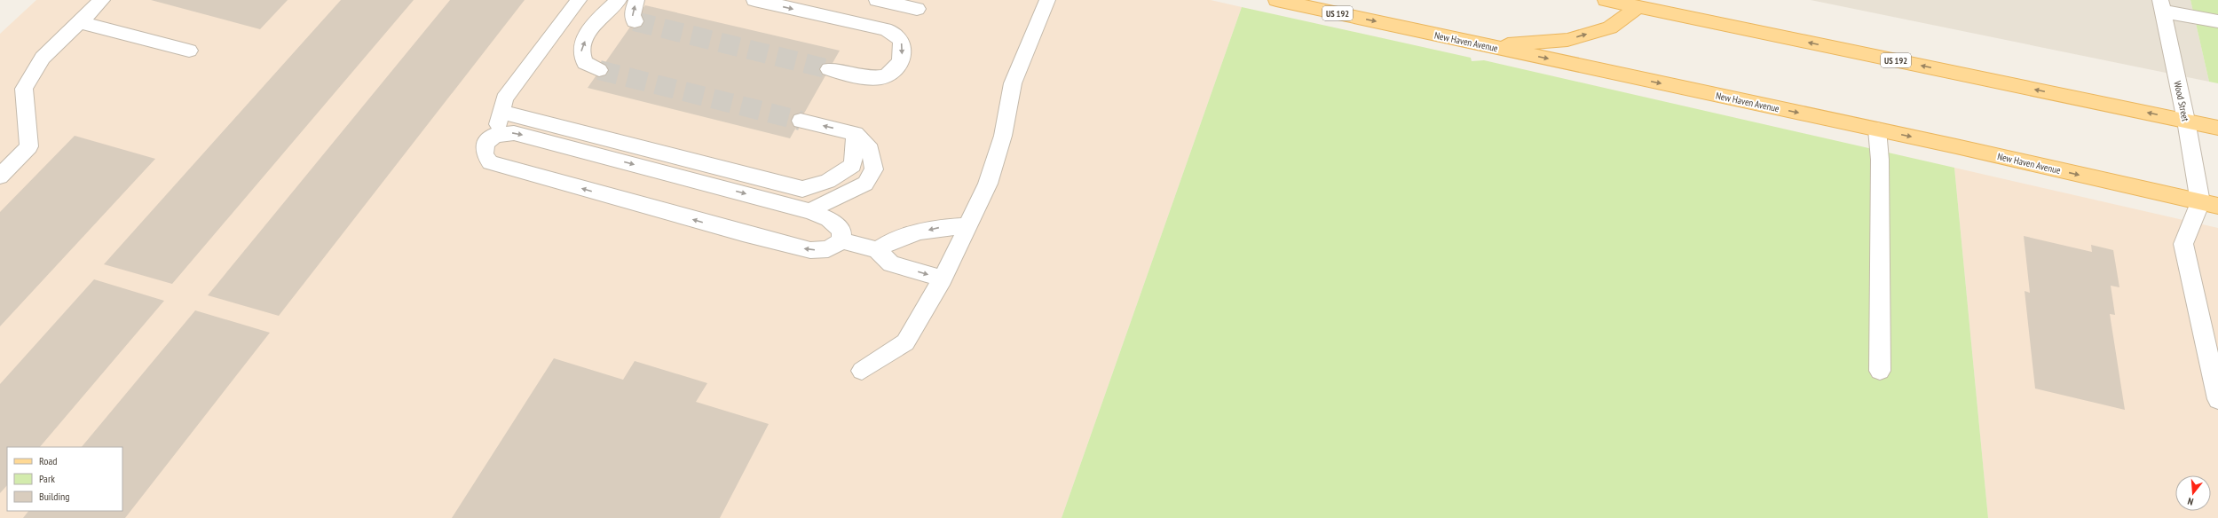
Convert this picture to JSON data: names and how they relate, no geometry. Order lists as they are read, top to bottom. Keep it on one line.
{"streets":{"main road":["US 192","New Haven Avenue"],"street":["Wood Street"]},"crossings":[["US 192","Wood Street"],["New Haven Avenue","Wood Street"]],"legend":["Road","Park","Building"],"north":"bottom"}
